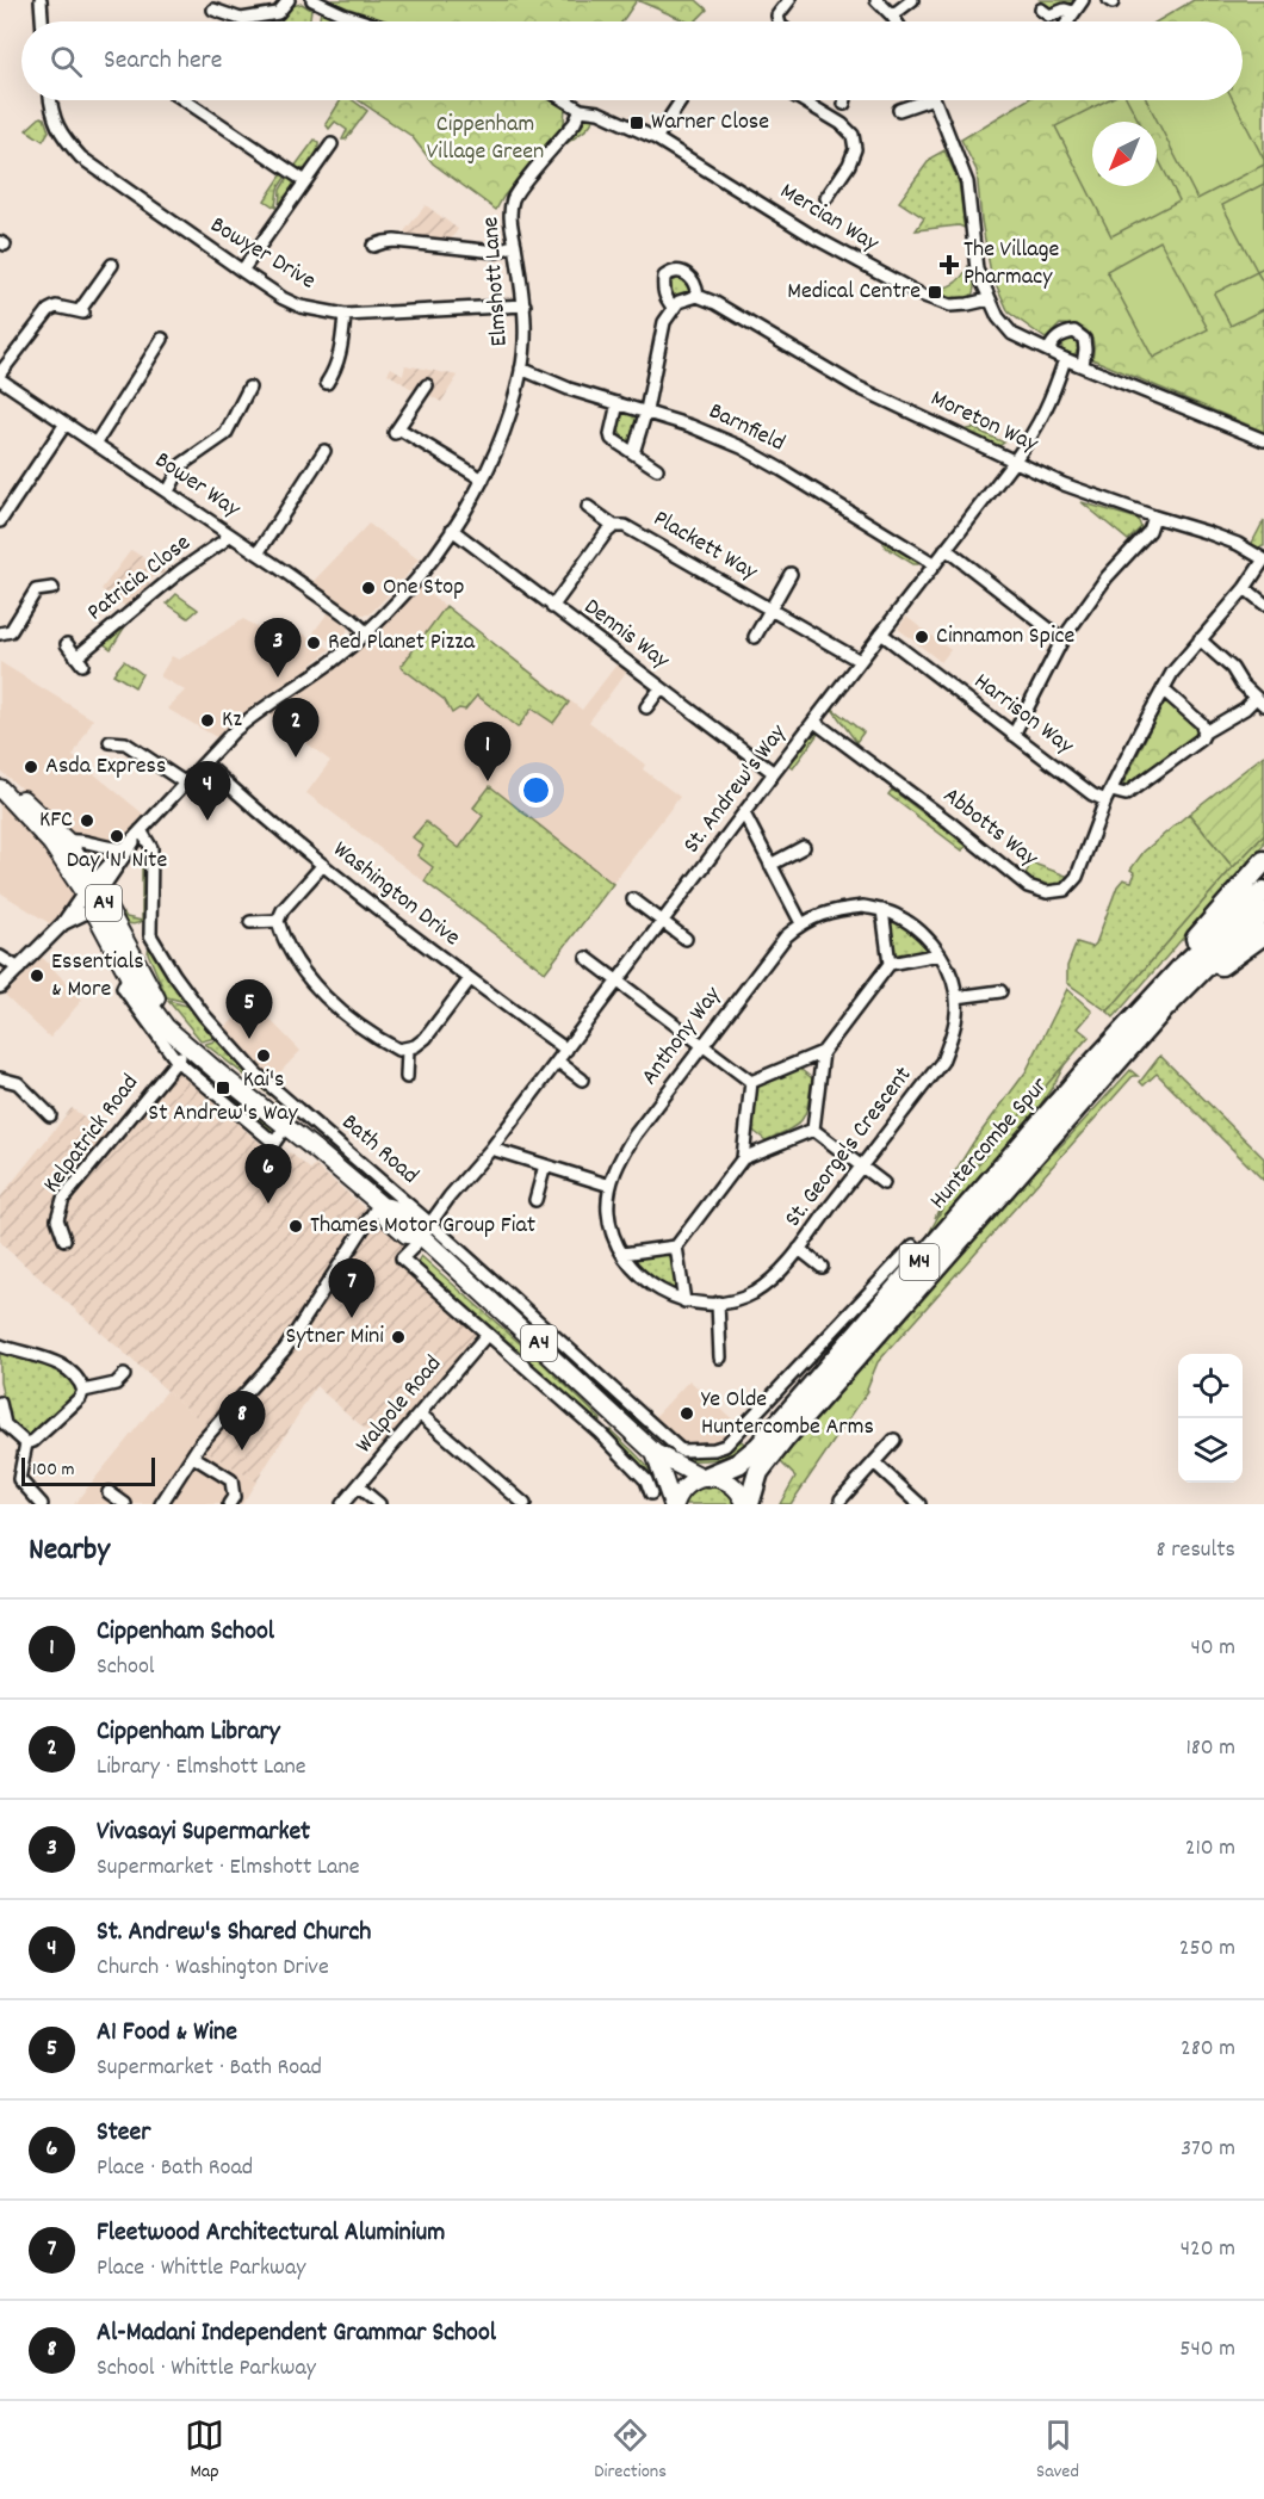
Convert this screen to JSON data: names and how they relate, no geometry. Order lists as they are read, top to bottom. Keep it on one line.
{"streets":{"highway":["Huntercombe Spur","M4"],"main road":["A4","Bath Road"],"street":["Mercian Way","Bowyer Drive","Elmshott Lane","Moreton Way","Barnfield","Bower Way","Plackett Way","Patricia Close","Dennis Way","Harrison Way","St. Andrew's Way","Abbotts Way","Washington Drive","Anthony Way","Kelpatrick Road","St. George's Crescent","Walpole Road"]},"crossings":[["Mercian Way","Elmshott Lane"],["Bowyer Drive","Elmshott Lane"],["Elmshott Lane","Barnfield"],["Elmshott Lane","Bower Way"],["Elmshott Lane","Dennis Way"],["Elmshott Lane","Washington Drive"],["Elmshott Lane","Bath Road"],["Moreton Way","St. Andrew's Way"],["Moreton Way","Abbotts Way"],["Barnfield","St. Andrew's Way"],["Bower Way","Patricia Close"],["Plackett Way","Dennis Way"],["Plackett Way","St. Andrew's Way"],["Dennis Way","St. Andrew's Way"],["Harrison Way","St. Andrew's Way"],["Harrison Way","Abbotts Way"],["St. Andrew's Way","Abbotts Way"],["St. Andrew's Way","Washington Drive"],["St. Andrew's Way","Bath Road"],["St. Andrew's Way","Walpole Road"],["Anthony Way","St. George's Crescent"],["Kelpatrick Road","Bath Road"],["Huntercombe Spur","Bath Road"],["Huntercombe Spur","M4"]],"parks":["Cippenham Village Green"],"places":{"transit":["Warner Close","Medical Centre","St Andrew's Way"],"health":["The Village Pharmacy"],"other":["One Stop","Cinnamon Spice","Red Planet Pizza","Kz","Asda Express","KFC","Day 'N' Nite","Essentials & More","Kai's","Thames Motor Group Fiat","Sytner Mini","Ye Olde Huntercombe Arms"]},"scale_bar":"100 m","north":"bottom left","page":{"search":"Search here","pins":["3","2","1","4","5","6","7","8"],"scale":"100 m","heading":["Nearby","8 results"],"list":[{"mark":"1","name":"Cippenham School","note":"School","value":"40 m"},{"mark":"2","name":"Cippenham Library","note":"Library · Elmshott Lane","value":"180 m"},{"mark":"3","name":"Vivasayi Supermarket","note":"Supermarket · Elmshott Lane","value":"210 m"},{"mark":"4","name":"St. Andrew's Shared Church","note":"Church · Washington Drive","value":"250 m"},{"mark":"5","name":"A1 Food & Wine","note":"Supermarket · Bath Road","value":"280 m"},{"mark":"6","name":"Steer","note":"Place · Bath Road","value":"370 m"},{"mark":"7","name":"Fleetwood Architectural Aluminium","note":"Place · Whittle Parkway","value":"420 m"},{"mark":"8","name":"Al-Madani Independent Grammar School","note":"School · Whittle Parkway","value":"540 m"}],"nav":["Map","Directions","Saved"]}}
